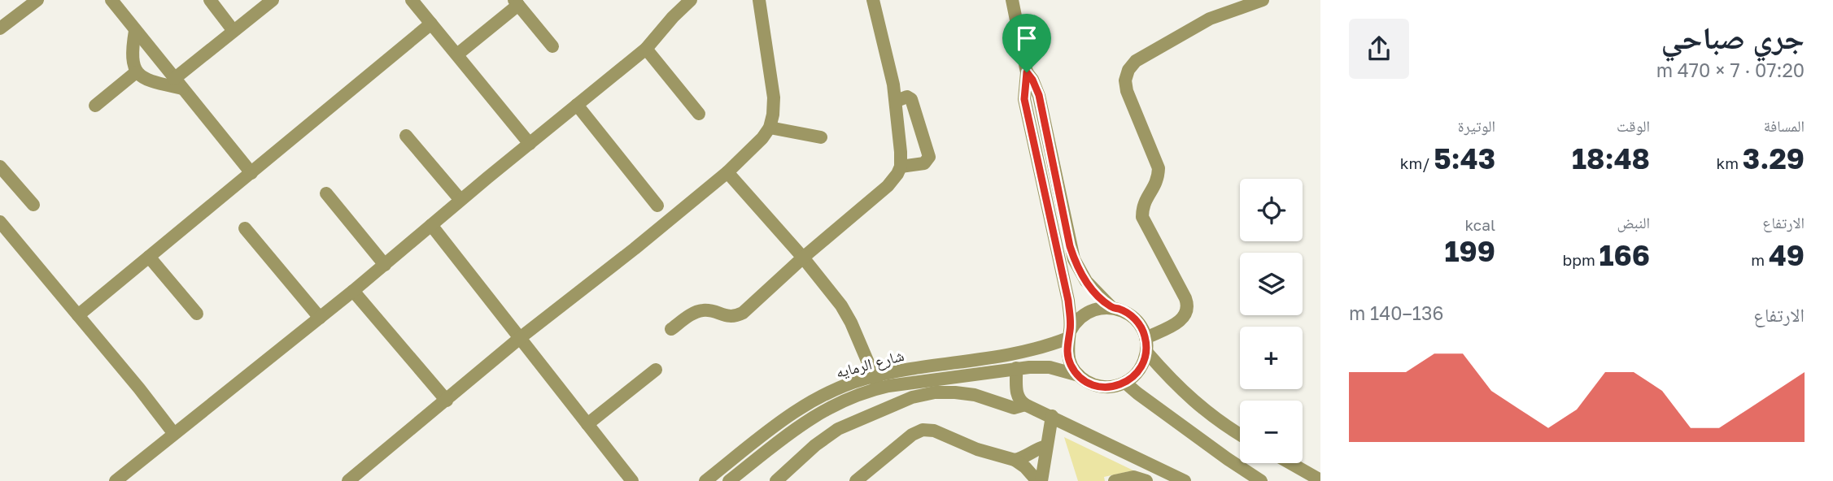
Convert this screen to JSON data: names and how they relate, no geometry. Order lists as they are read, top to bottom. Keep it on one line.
{"streets":{"street":["شارع الرمايه"]},"page":{"heading":["جري صباحي","07:20 · 7 × 470 m"],"stats":[["المسافة","3.29 km"],["الوقت","18:48"],["الوتيرة","5:43 /km"],["الارتفاع","49 m"],["النبض","166 bpm"],["kcal","199"]],"map_buttons":["+","−"],"chart":["الارتفاع","136–140 m"]}}
